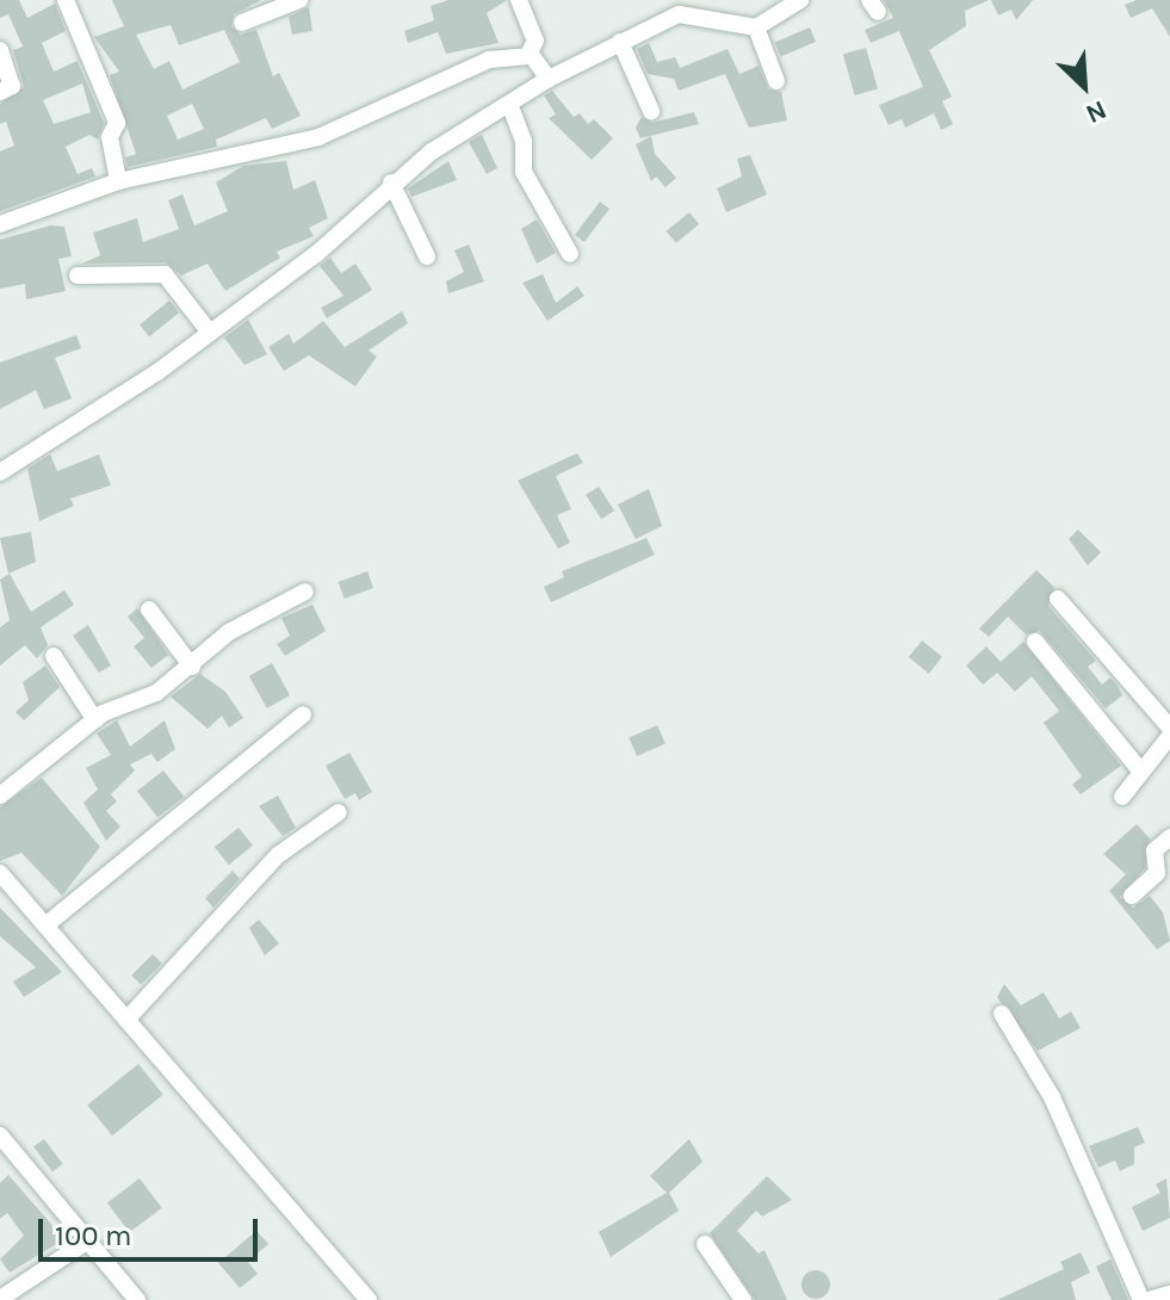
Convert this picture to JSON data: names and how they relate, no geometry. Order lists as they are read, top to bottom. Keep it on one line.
{"scale_bar":"100 m","north":"bottom right"}
